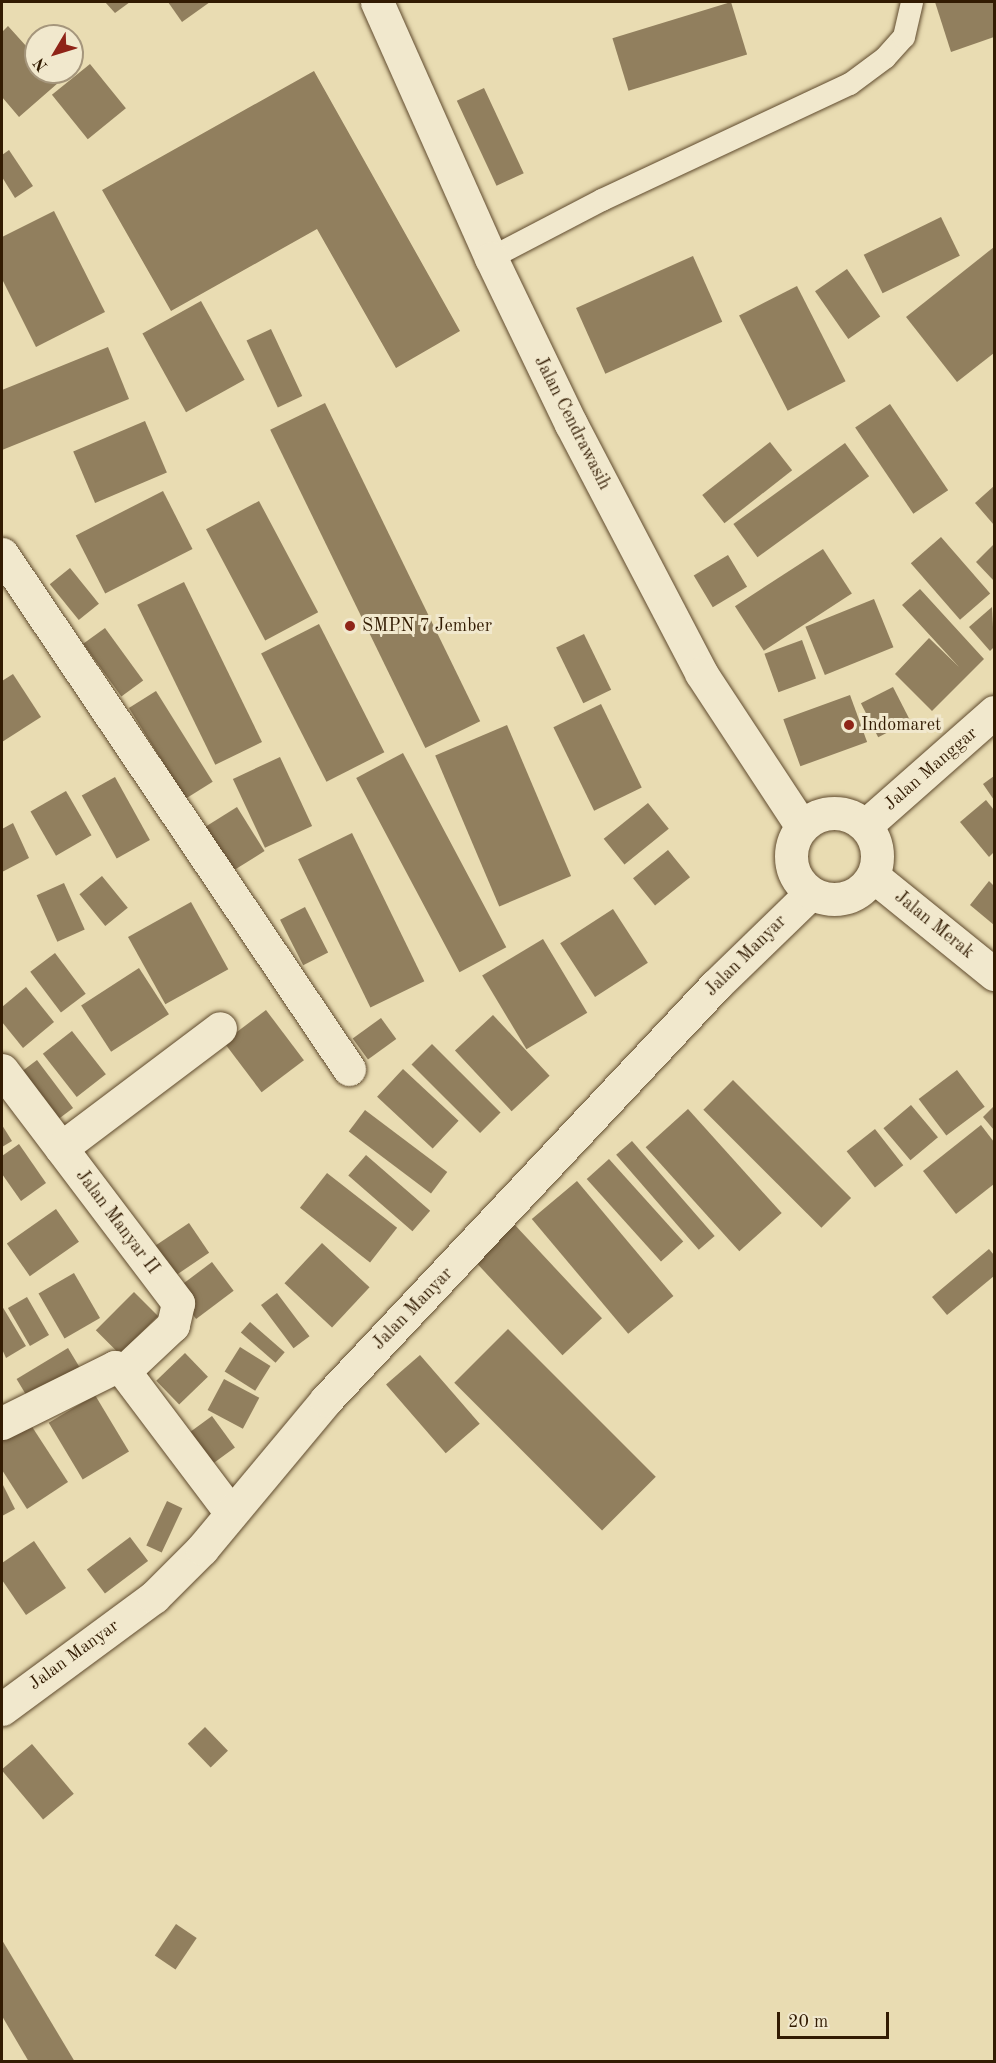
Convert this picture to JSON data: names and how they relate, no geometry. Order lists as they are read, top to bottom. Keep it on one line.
{"streets":{"street":["Jalan Cendrawasih","Jalan Manggar","Jalan Merak","Jalan Manyar","Jalan Manyar II"]},"crossings":[["Jalan Cendrawasih","Jalan Manggar"],["Jalan Cendrawasih","Jalan Merak"],["Jalan Cendrawasih","Jalan Manyar"],["Jalan Manggar","Jalan Merak"],["Jalan Manggar","Jalan Manyar"],["Jalan Merak","Jalan Manyar"]],"places":["SMPN 7 Jember","Indomaret"],"scale_bar":"20 m","north":"bottom left"}
